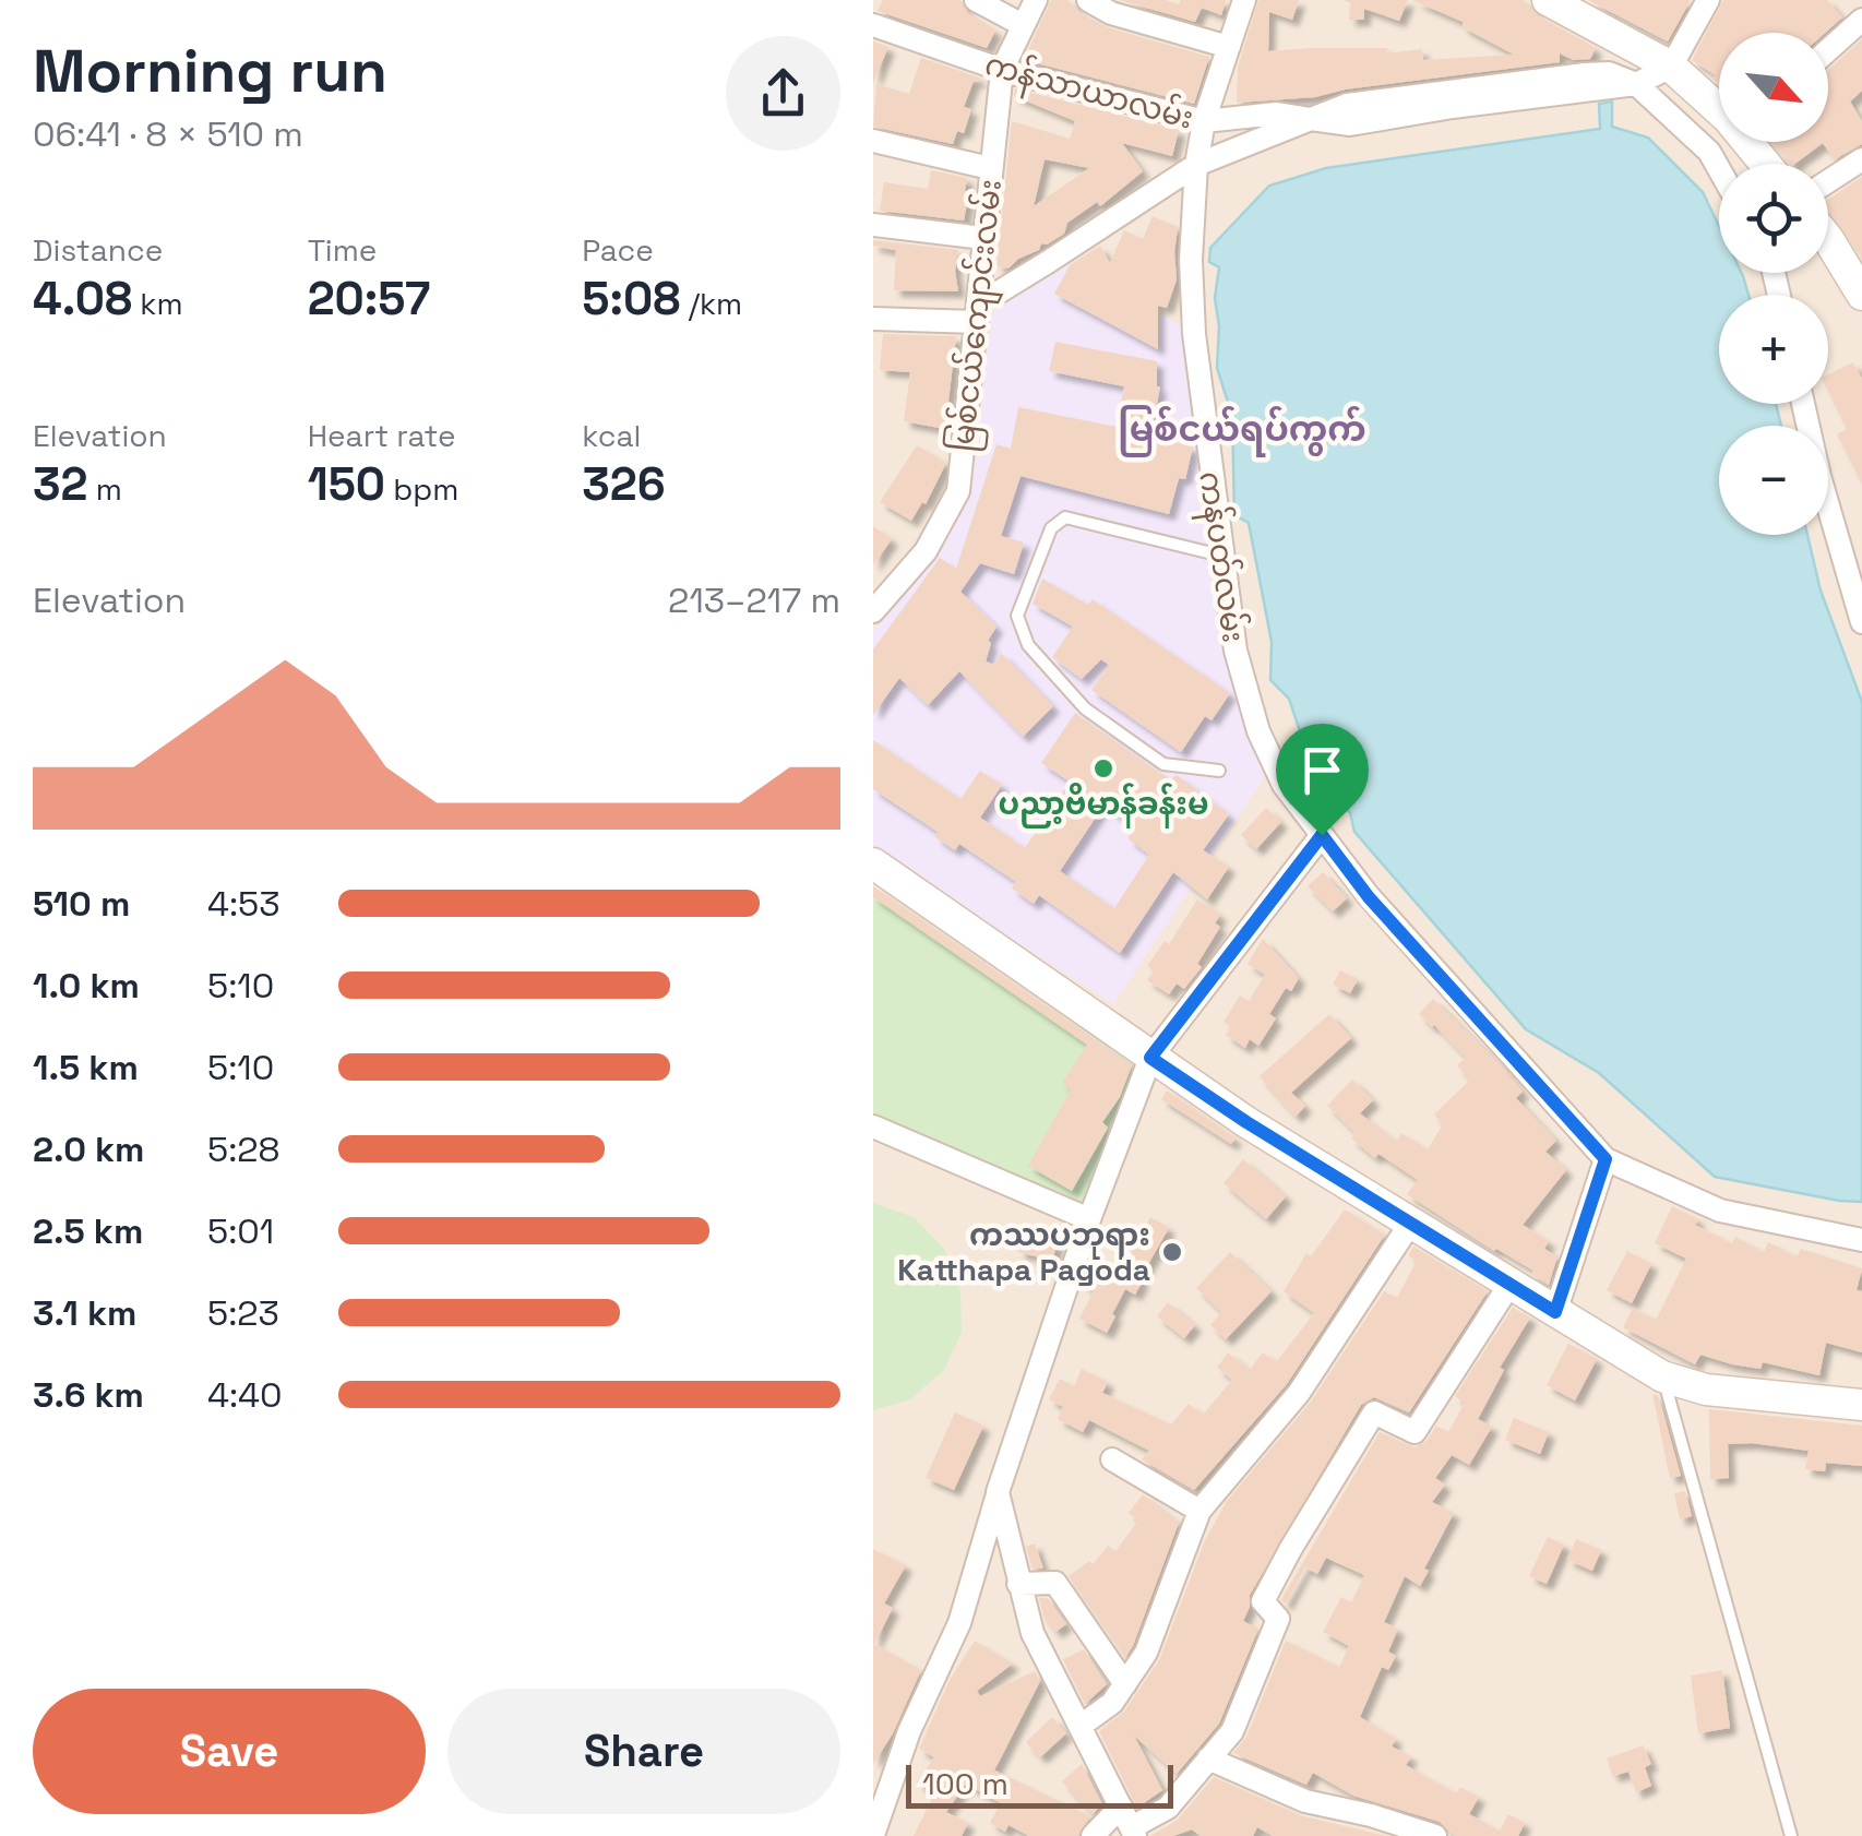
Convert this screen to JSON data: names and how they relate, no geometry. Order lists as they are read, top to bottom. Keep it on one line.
{"streets":{"street":["ကန်သာယာလမ်း","မြစ်ငယ်ကျောင်းလမ်း","ကန်ပတ်လမ်း"]},"crossings":[["ကန်သာယာလမ်း","မြစ်ငယ်ကျောင်းလမ်း"],["ကန်သာယာလမ်း","ကန်ပတ်လမ်း"]],"districts":["မြစ်ငယ်ရပ်ကွက်"],"places":["ပညာ့ဗိမာန်ခန်းမ","ကဿပဘုရား Katthapa Pagoda"],"scale_bar":"100 m","north":"bottom right","page":{"heading":["Morning run","06:41 · 8 × 510 m"],"map_buttons":["+","−"],"stats":[["Distance","4.08 km"],["Time","20:57"],["Pace","5:08 /km"],["Elevation","32 m"],["Heart rate","150 bpm"],["kcal","326"]],"chart":["Elevation","213–217 m"],"list":[{"name":"510 m","note":"4:53"},{"name":"1.0 km","note":"5:10"},{"name":"1.5 km","note":"5:10"},{"name":"2.0 km","note":"5:28"},{"name":"2.5 km","note":"5:01"},{"name":"3.1 km","note":"5:23"},{"name":"3.6 km","note":"4:40"}],"buttons":["Save","Share"],"scale":"100 m"}}
